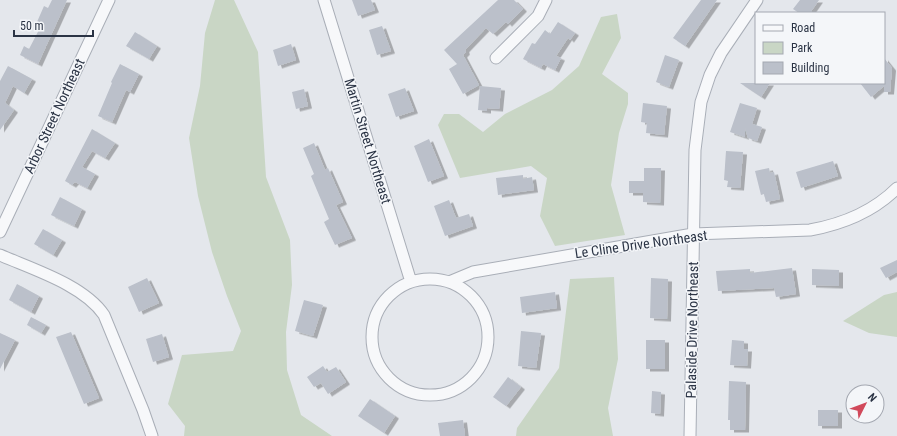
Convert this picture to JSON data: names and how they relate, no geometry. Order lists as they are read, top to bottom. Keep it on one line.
{"streets":{"street":["Arbor Street Northeast","Martin Street Northeast","Le Cline Drive Northeast","Palaside Drive Northeast"]},"crossings":[["Martin Street Northeast","Le Cline Drive Northeast"],["Le Cline Drive Northeast","Palaside Drive Northeast"]],"legend":["Road","Park","Building"],"scale_bar":"50 m","north":"top right"}
